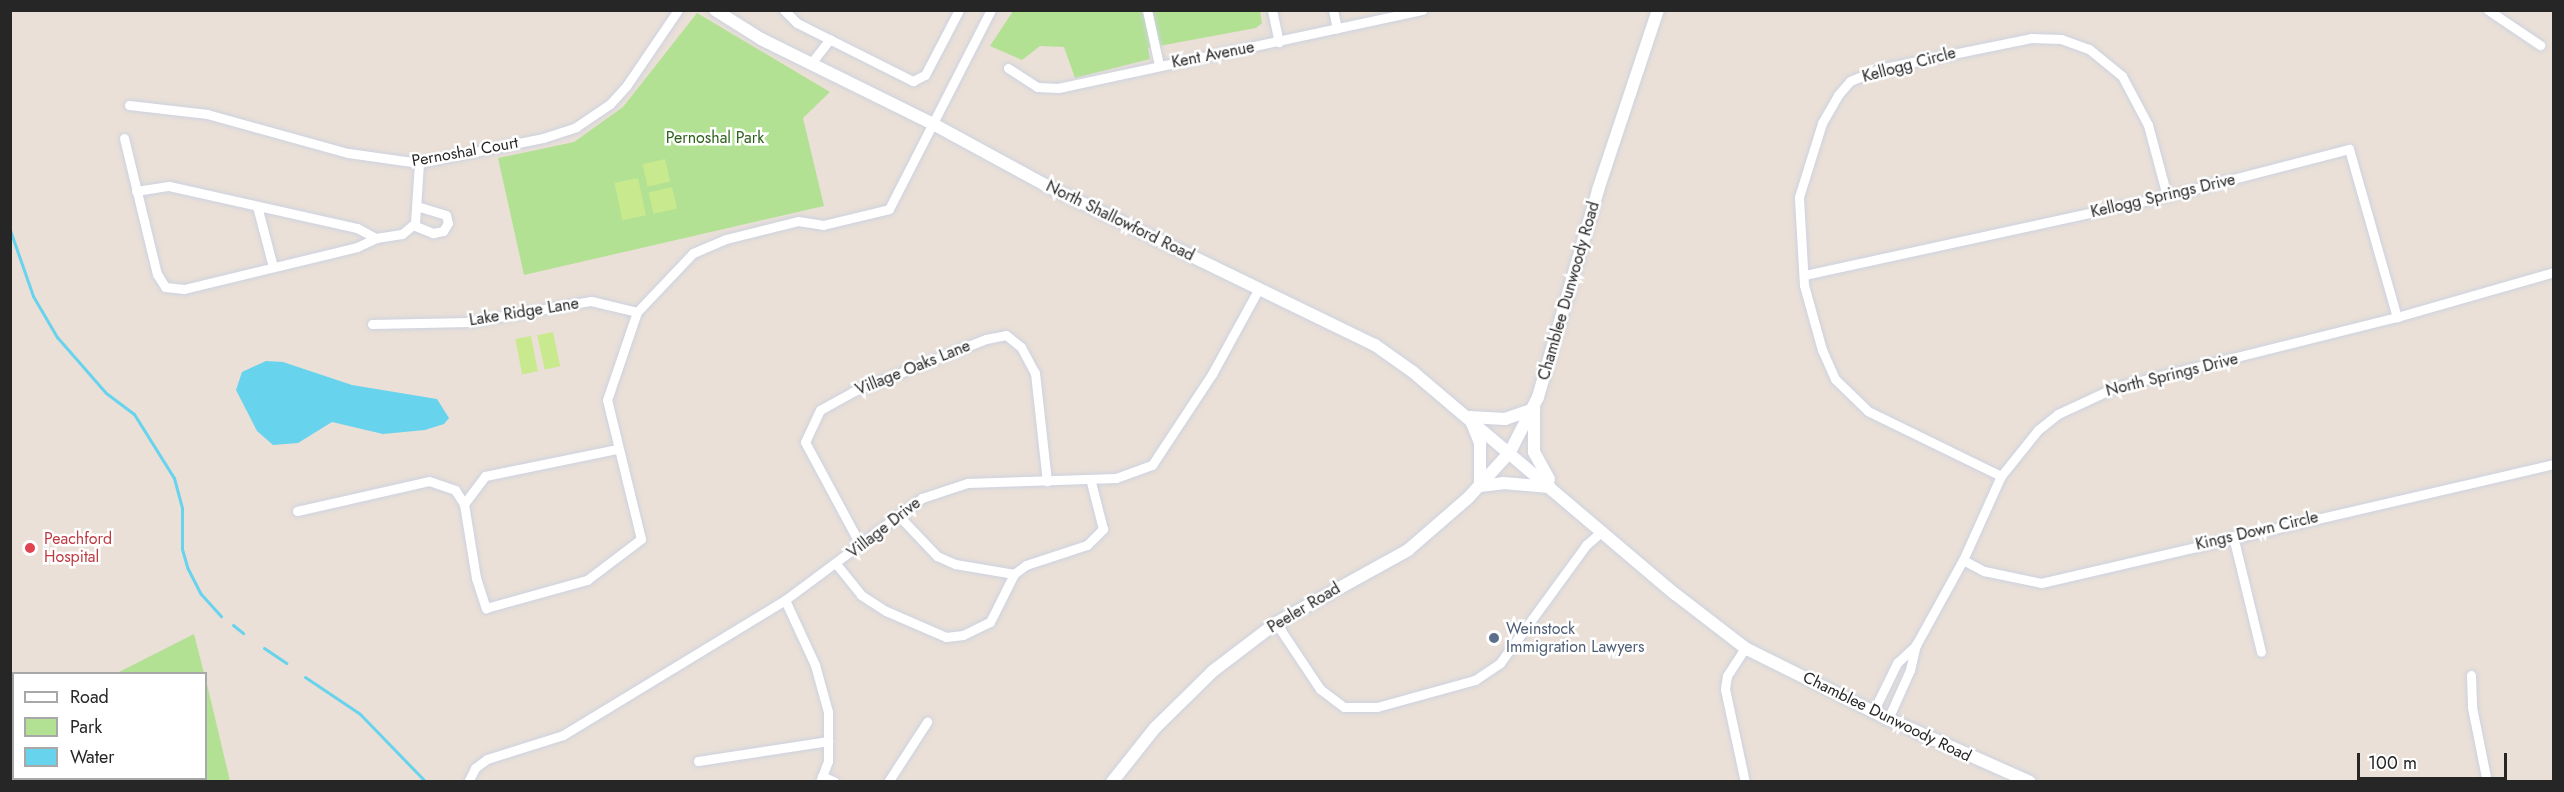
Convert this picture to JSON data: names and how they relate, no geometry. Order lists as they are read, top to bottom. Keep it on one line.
{"streets":{"street":["Kent Avenue","Kellogg Circle","Pernoshal Court","Kellogg Springs Drive","North Shallowford Road","Chamblee Dunwoody Road","Lake Ridge Lane","Village Oaks Lane","North Springs Drive","Village Drive","Kings Down Circle","Peeler Road"]},"crossings":[["Kellogg Circle","Kellogg Springs Drive"],["Kellogg Circle","North Springs Drive"],["Kellogg Springs Drive","North Springs Drive"],["North Shallowford Road","Chamblee Dunwoody Road"],["North Shallowford Road","Village Drive"],["North Shallowford Road","Peeler Road"],["Chamblee Dunwoody Road","North Springs Drive"],["Chamblee Dunwoody Road","Peeler Road"],["Village Oaks Lane","Village Drive"],["North Springs Drive","Kings Down Circle"]],"parks":["Pernoshal Park"],"places":["Peachford Hospital","Weinstock Immigration Lawyers"],"legend":["Road","Park","Water"],"scale_bar":"100 m"}
